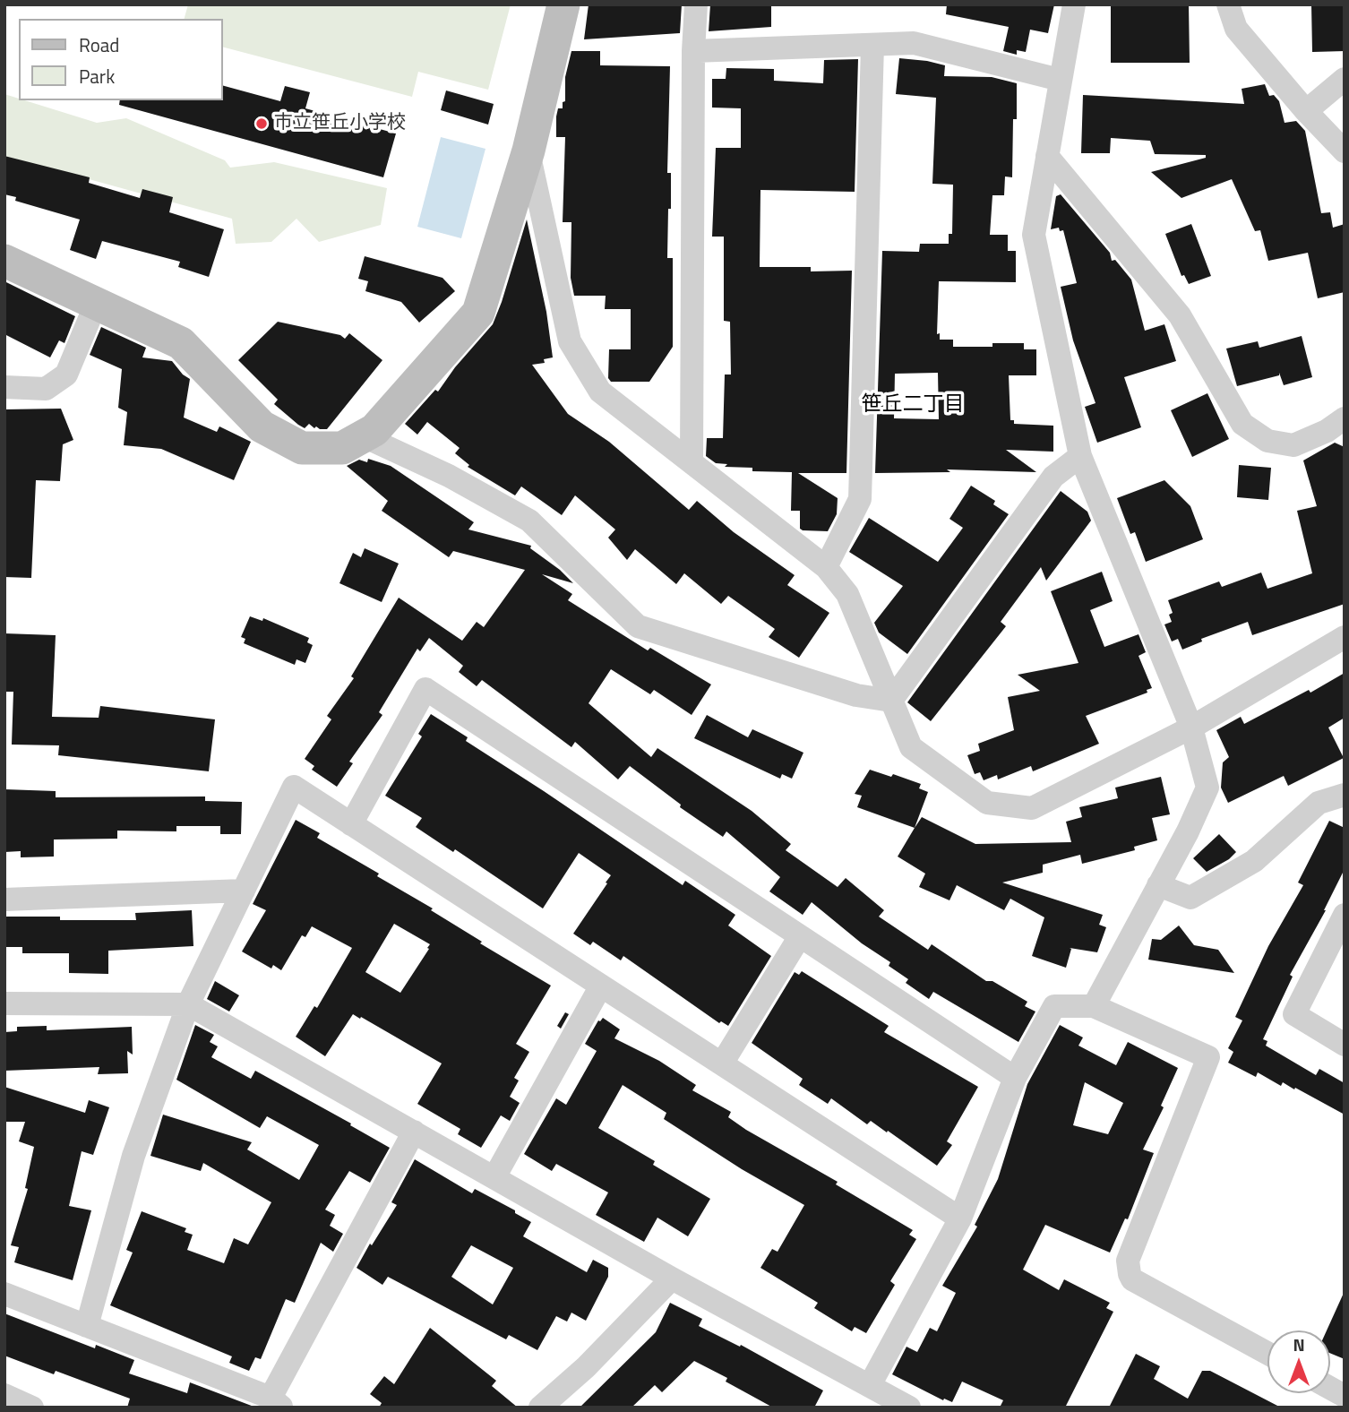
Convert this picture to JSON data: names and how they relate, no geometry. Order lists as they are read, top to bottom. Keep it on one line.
{"districts":["笹丘二丁目"],"places":["市立笹丘小学校"],"legend":["Road","Park"],"north":"top"}
